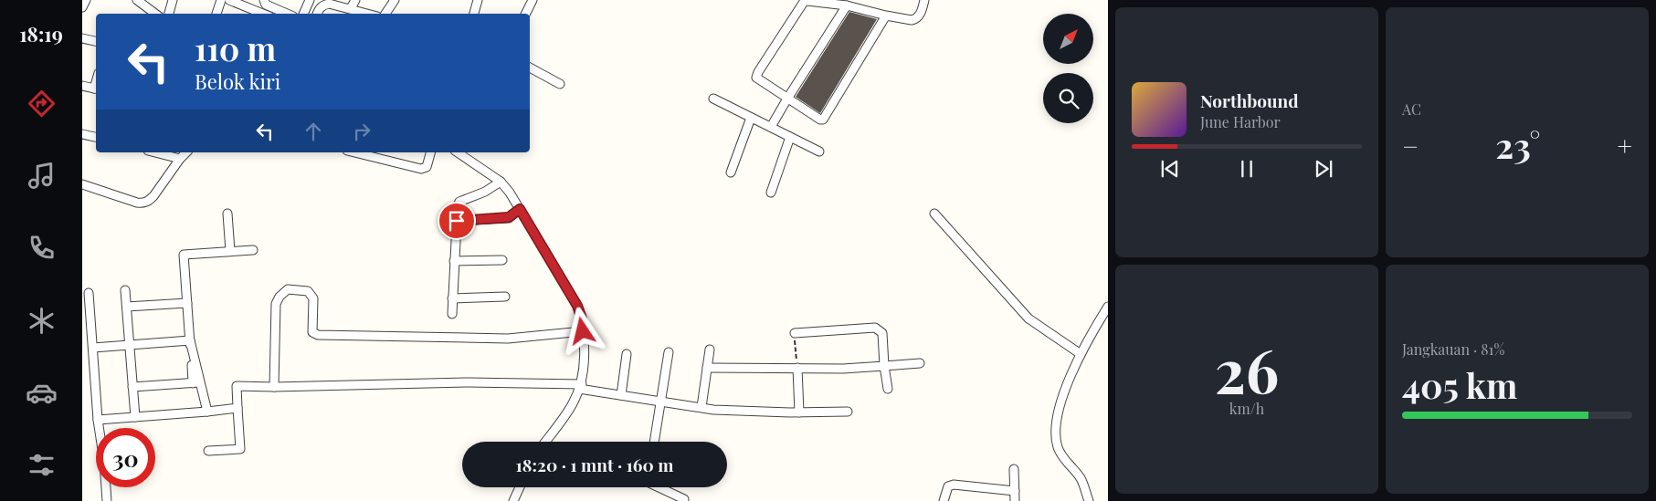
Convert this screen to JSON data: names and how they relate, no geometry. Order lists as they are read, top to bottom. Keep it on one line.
{"north":"top right","page":{"tabs":"18:19","tile":["AC",["26","km/h"],["Jangkauan · 81%","405 km"]],"turn":["110 m","Belok kiri"],"song":["Northbound","June Harbor"],"heat":["−","23°","+"],"limit":"30","trip":"18:20 · 1 mnt · 160 m"}}
